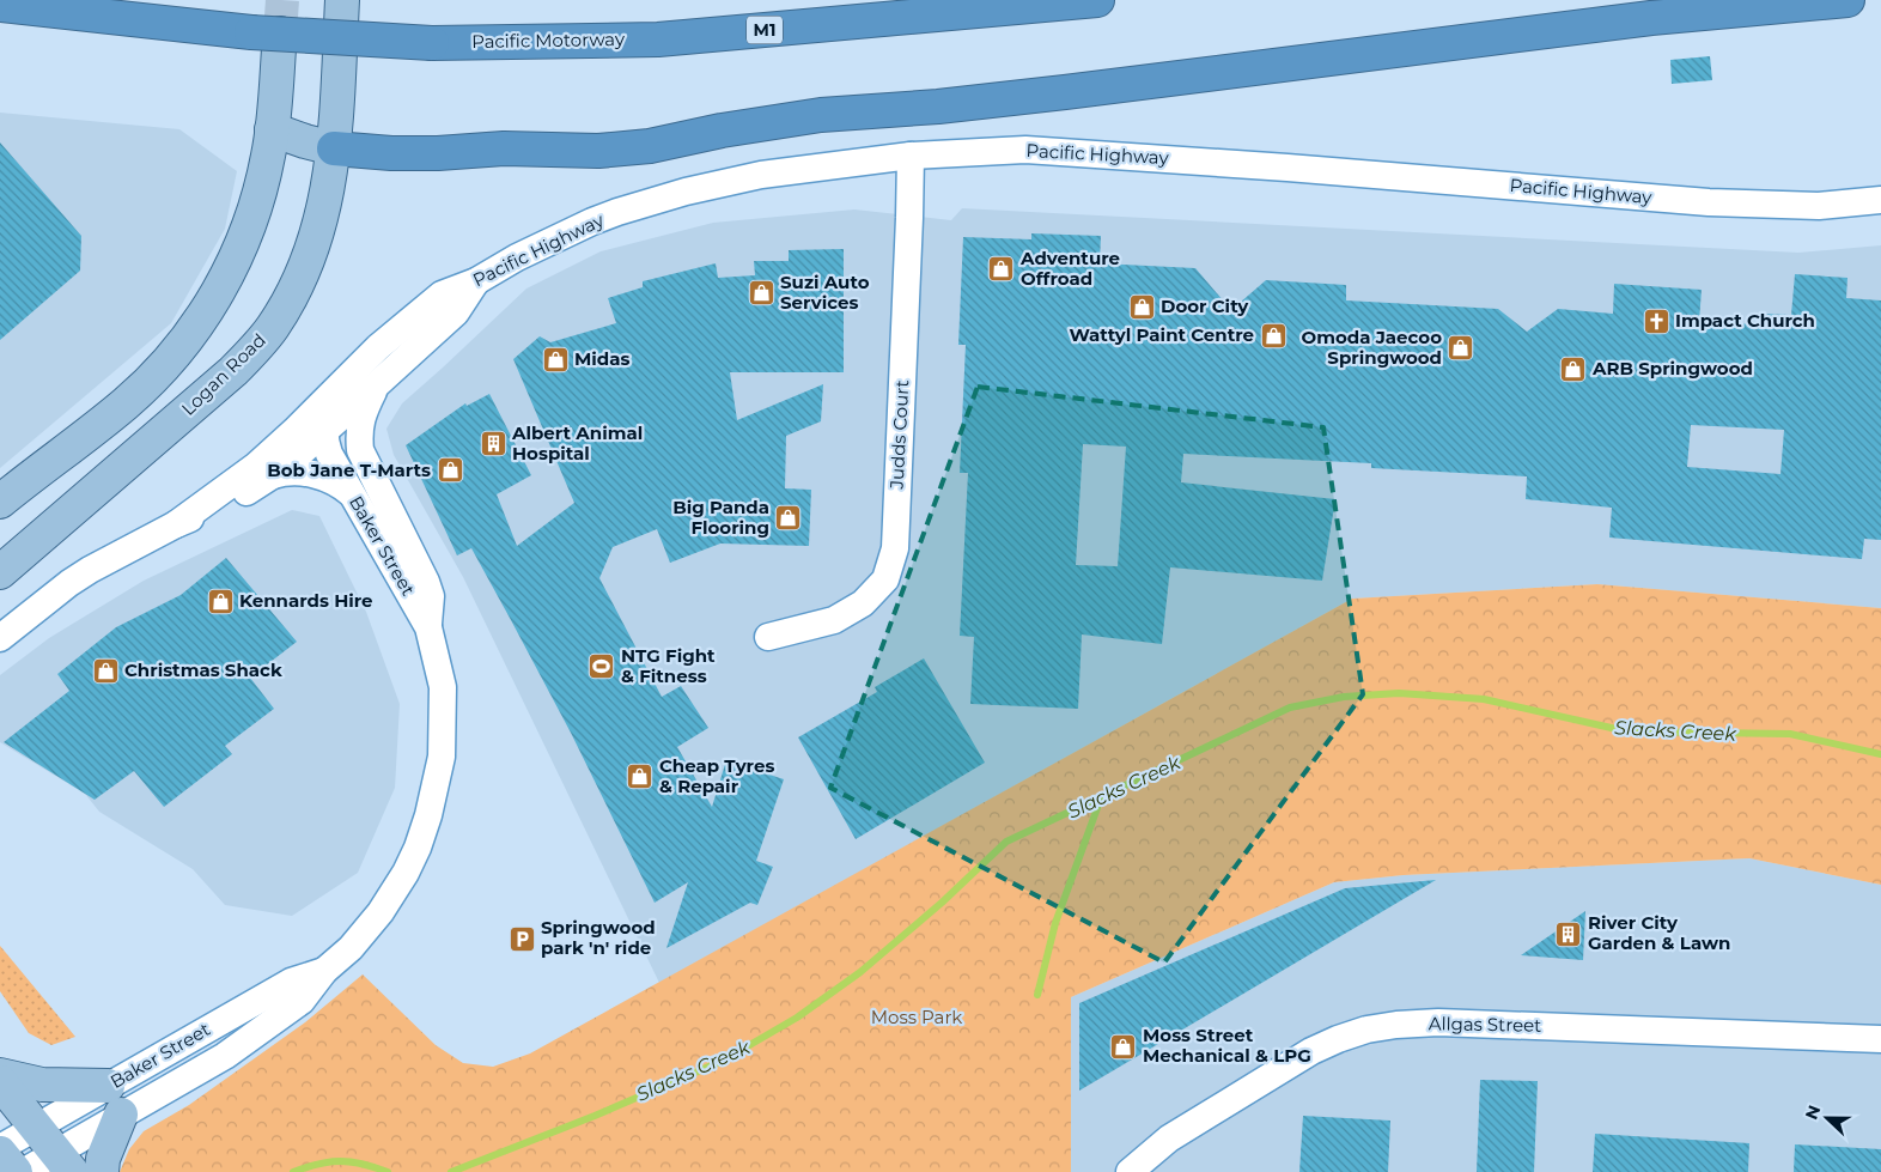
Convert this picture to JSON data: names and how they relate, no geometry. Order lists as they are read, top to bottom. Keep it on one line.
{"streets":{"highway":["M1","Pacific Motorway"],"main road":["Logan Road"],"street":["Pacific Highway","Judds Court","Baker Street","Allgas Street"]},"crossings":[["Pacific Highway","Judds Court"]],"water":["Slacks Creek"],"parks":["Moss Park"],"places":{"shop":["Adventure Offroad","Suzi Auto Services","Door City","Wattyl Paint Centre","Omoda Jaecoo Springwood","Midas","ARB Springwood","Bob Jane T-Marts","Big Panda Flooring","Kennards Hire","Christmas Shack","Cheap Tyres & Repair","Moss Street Mechanical & LPG"],"church":["Impact Church"],"building":["Albert Animal Hospital","River City Garden & Lawn"],"sports":["NTG Fight & Fitness"],"parking":["Springwood park 'n' ride"]},"north":"left"}
